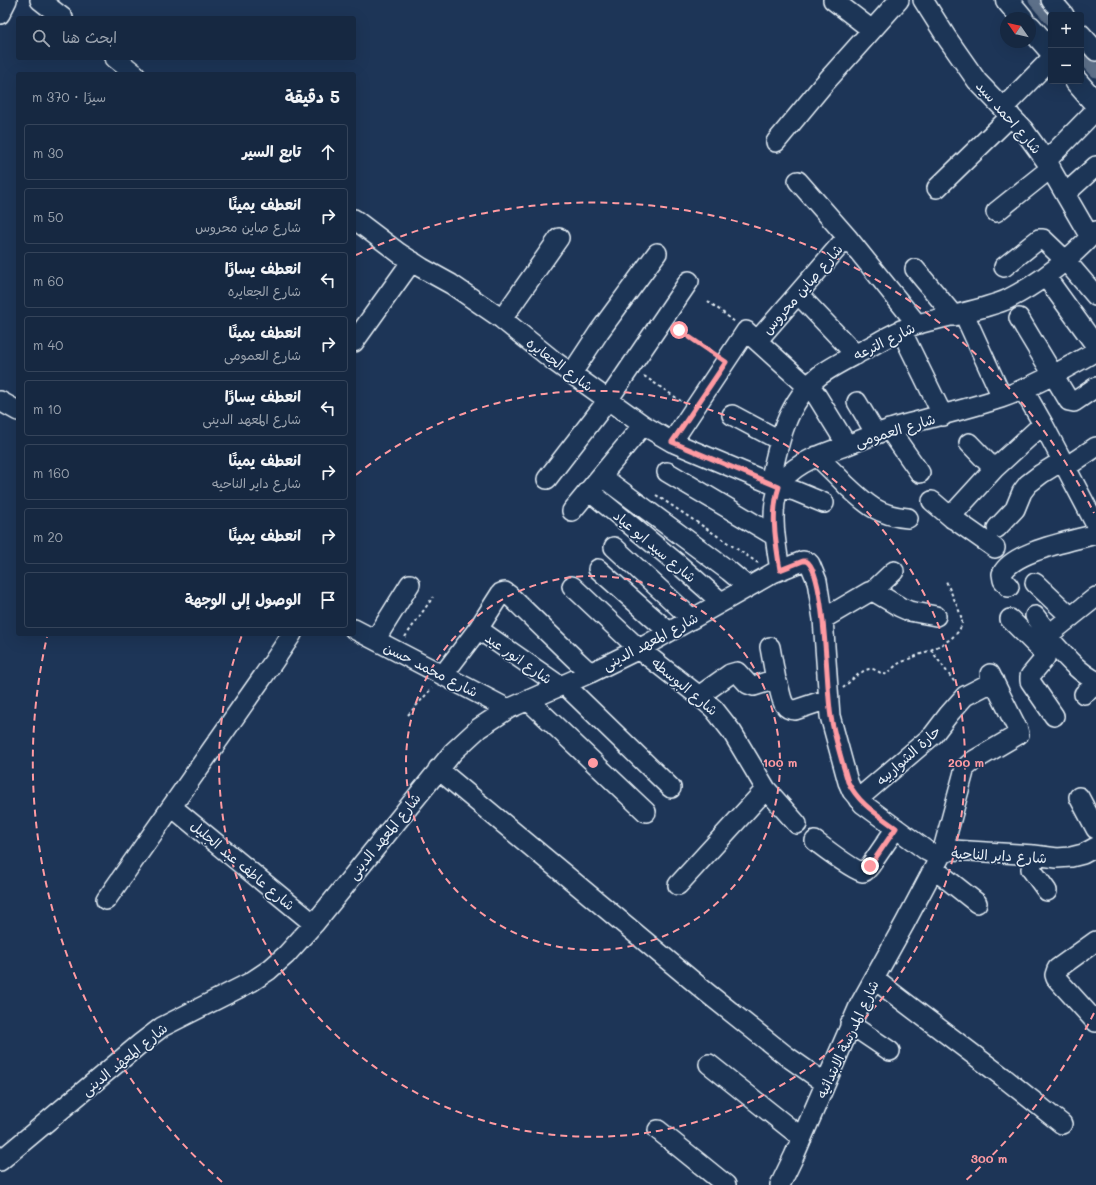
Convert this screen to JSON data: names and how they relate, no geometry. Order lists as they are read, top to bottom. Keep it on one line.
{"streets":{"street":["شارع احمد سيد","شارع صاين محروس","شارع الترعه","شارع الجعايره","شارع العمومى","شارع سيد ابو عياد","شارع المعهد الدينى","شارع انور عيد","شارع محمد حسن","شارع البوسطه","حارة الشواربيه","شارع داير الناحيه","شارع عاطف عبد الجليل","شارع المدرسة الابتدائيه"]},"crossings":[["شارع احمد سيد","شارع الترعه"],["شارع صاين محروس","شارع الجعايره"],["شارع الترعه","شارع الجعايره"],["شارع الترعه","شارع العمومى"],["شارع الجعايره","شارع العمومى"],["شارع العمومى","شارع المعهد الدينى"],["شارع سيد ابو عياد","شارع المعهد الدينى"],["شارع المعهد الدينى","شارع انور عيد"],["شارع المعهد الدينى","شارع محمد حسن"],["شارع المعهد الدينى","شارع البوسطه"],["شارع المعهد الدينى","شارع داير الناحيه"],["شارع المعهد الدينى","شارع عاطف عبد الجليل"],["حارة الشواربيه","شارع داير الناحيه"],["حارة الشواربيه","شارع المدرسة الابتدائيه"],["شارع داير الناحيه","شارع المدرسة الابتدائيه"]],"north":"top left","page":{"map_buttons":["+","−"],"search":"ابحث هنا","heading":["5 دقيقة","سيرًا · 370 m"],"list":[["تابع السير","30 m"],["انعطف يمينًا","شارع صاين محروس","50 m"],["انعطف يسارًا","شارع الجعايره","60 m"],["انعطف يمينًا","شارع العمومى","40 m"],["انعطف يسارًا","شارع المعهد الدينى","10 m"],["انعطف يمينًا","شارع داير الناحيه","160 m"],["انعطف يمينًا","20 m"],"الوصول إلى الوجهة"]},"rings":["100 m","200 m","300 m"]}
